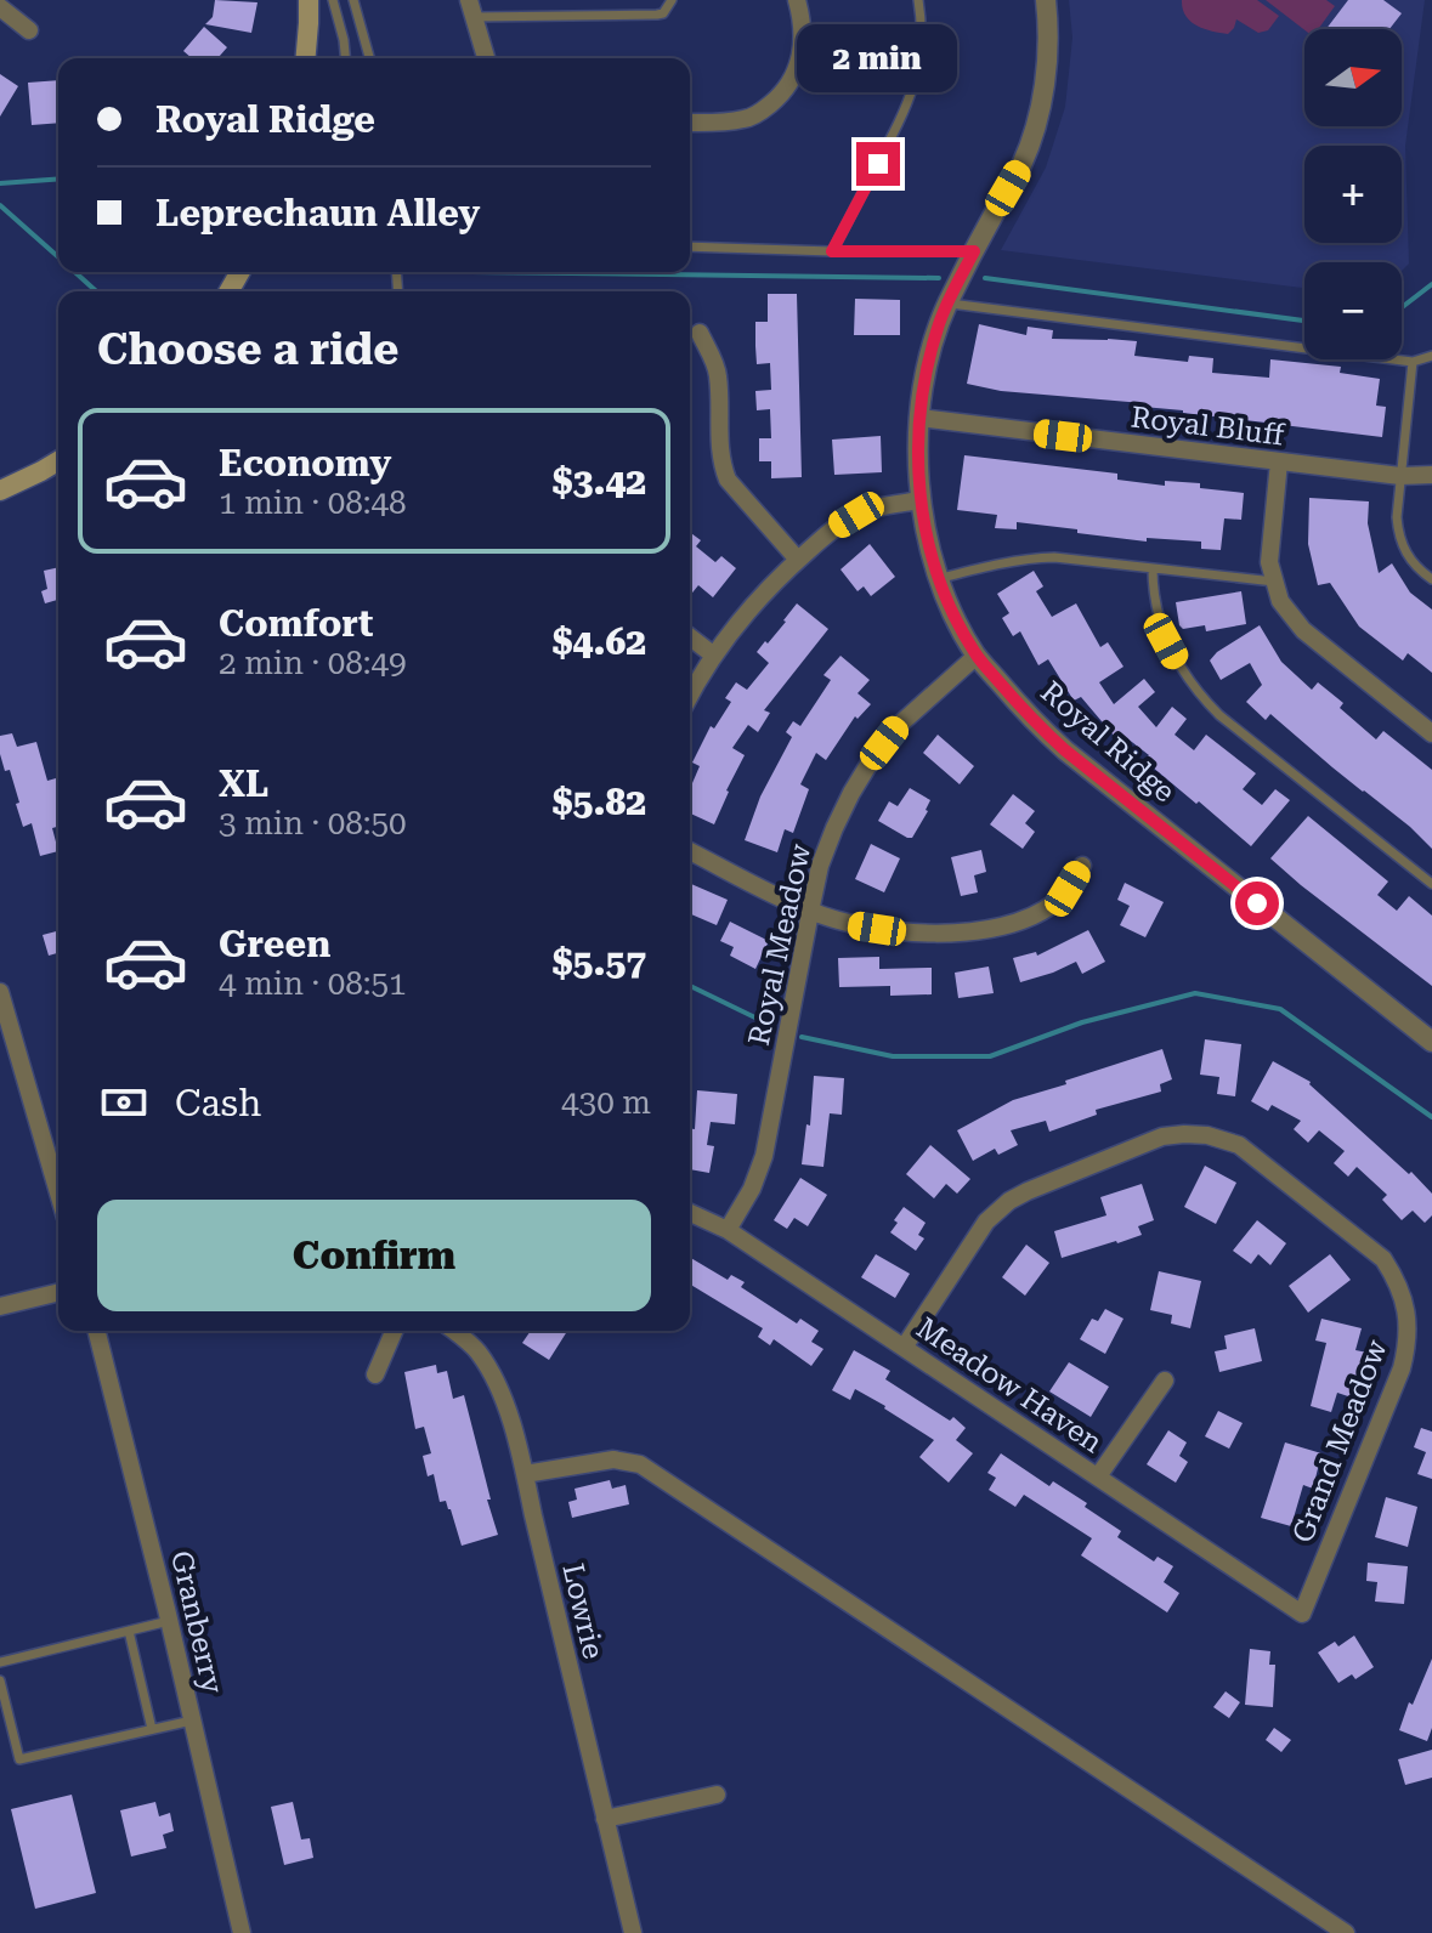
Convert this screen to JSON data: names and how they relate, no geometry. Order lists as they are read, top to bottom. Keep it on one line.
{"streets":{"street":["Royal Bluff","Royal Ridge","Royal Meadow","Meadow Haven","Grand Meadow","Lowrie","Granberry"]},"crossings":[["Royal Bluff","Royal Ridge"],["Royal Ridge","Royal Meadow"],["Royal Meadow","Meadow Haven"],["Meadow Haven","Grand Meadow"]],"north":"right","page":{"bubble":"2 min","map_buttons":["+","−"],"banner":["Royal Ridge","Leprechaun Alley"],"heading":"Choose a ride","list":[{"name":"Economy","note":"1 min · 08:48","value":"$3.42"},{"name":"Comfort","note":"2 min · 08:49","value":"$4.62"},{"name":"XL","note":"3 min · 08:50","value":"$5.82"},{"name":"Green","note":"4 min · 08:51","value":"$5.57"}],"pay":["Cash","430 m"],"buttons":"Confirm"}}
